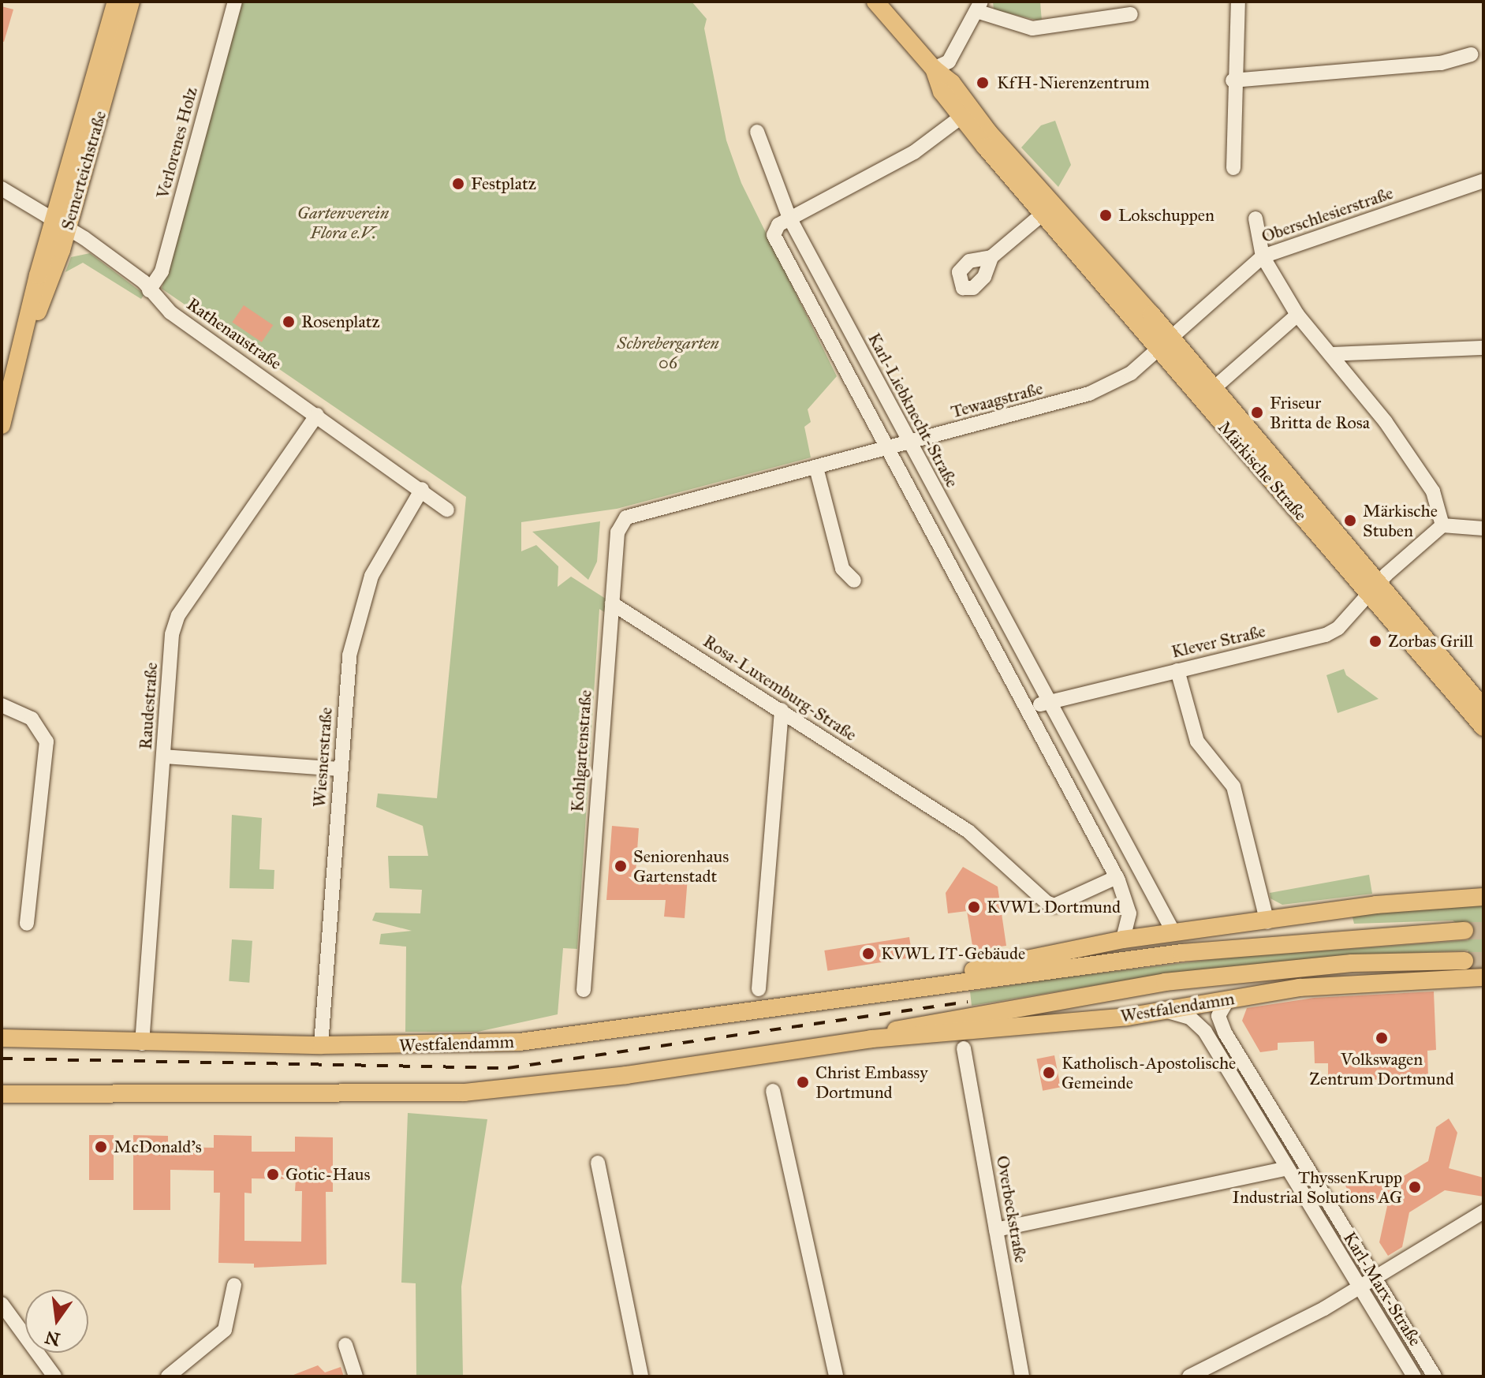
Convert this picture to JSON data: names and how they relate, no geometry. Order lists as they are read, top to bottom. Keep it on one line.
{"streets":{"main road":["Semerteichstraße","Märkische Straße","Westfalendamm"],"street":["Verlorenes Holz","Oberschlesierstraße","Rathenaustraße","Tewaagstraße","Karl-Liebknecht-Straße","Klever Straße","Rosa-Luxemburg-Straße","Raudestraße","Kohlgartenstraße","Wiesnerstraße","Overbeckstraße","Karl-Marx-Straße"]},"crossings":[["Verlorenes Holz","Rathenaustraße"],["Semerteichstraße","Rathenaustraße"],["Oberschlesierstraße","Tewaagstraße"],["Oberschlesierstraße","Märkische Straße"],["Rathenaustraße","Raudestraße"],["Rathenaustraße","Wiesnerstraße"],["Tewaagstraße","Karl-Liebknecht-Straße"],["Tewaagstraße","Märkische Straße"],["Tewaagstraße","Kohlgartenstraße"],["Karl-Liebknecht-Straße","Klever Straße"],["Karl-Liebknecht-Straße","Westfalendamm"],["Märkische Straße","Klever Straße"],["Rosa-Luxemburg-Straße","Kohlgartenstraße"],["Raudestraße","Westfalendamm"],["Wiesnerstraße","Westfalendamm"],["Westfalendamm","Karl-Marx-Straße"]],"parks":["Gartenverein Flora e.V.","Schrebergarten 06"],"places":["KfH-Nierenzentrum","Festplatz","Lokschuppen","Rosenplatz","Friseur Britta de Rosa","Märkische Stuben","Zorbas Grill","Seniorenhaus Gartenstadt","KVWL Dortmund","KVWL IT-Gebäude","Volkswagen Zentrum Dortmund","Katholisch-Apostolische Gemeinde","Christ Embassy Dortmund","McDonald's","Gotic-Haus","ThyssenKrupp Industrial Solutions AG"],"north":"bottom"}
